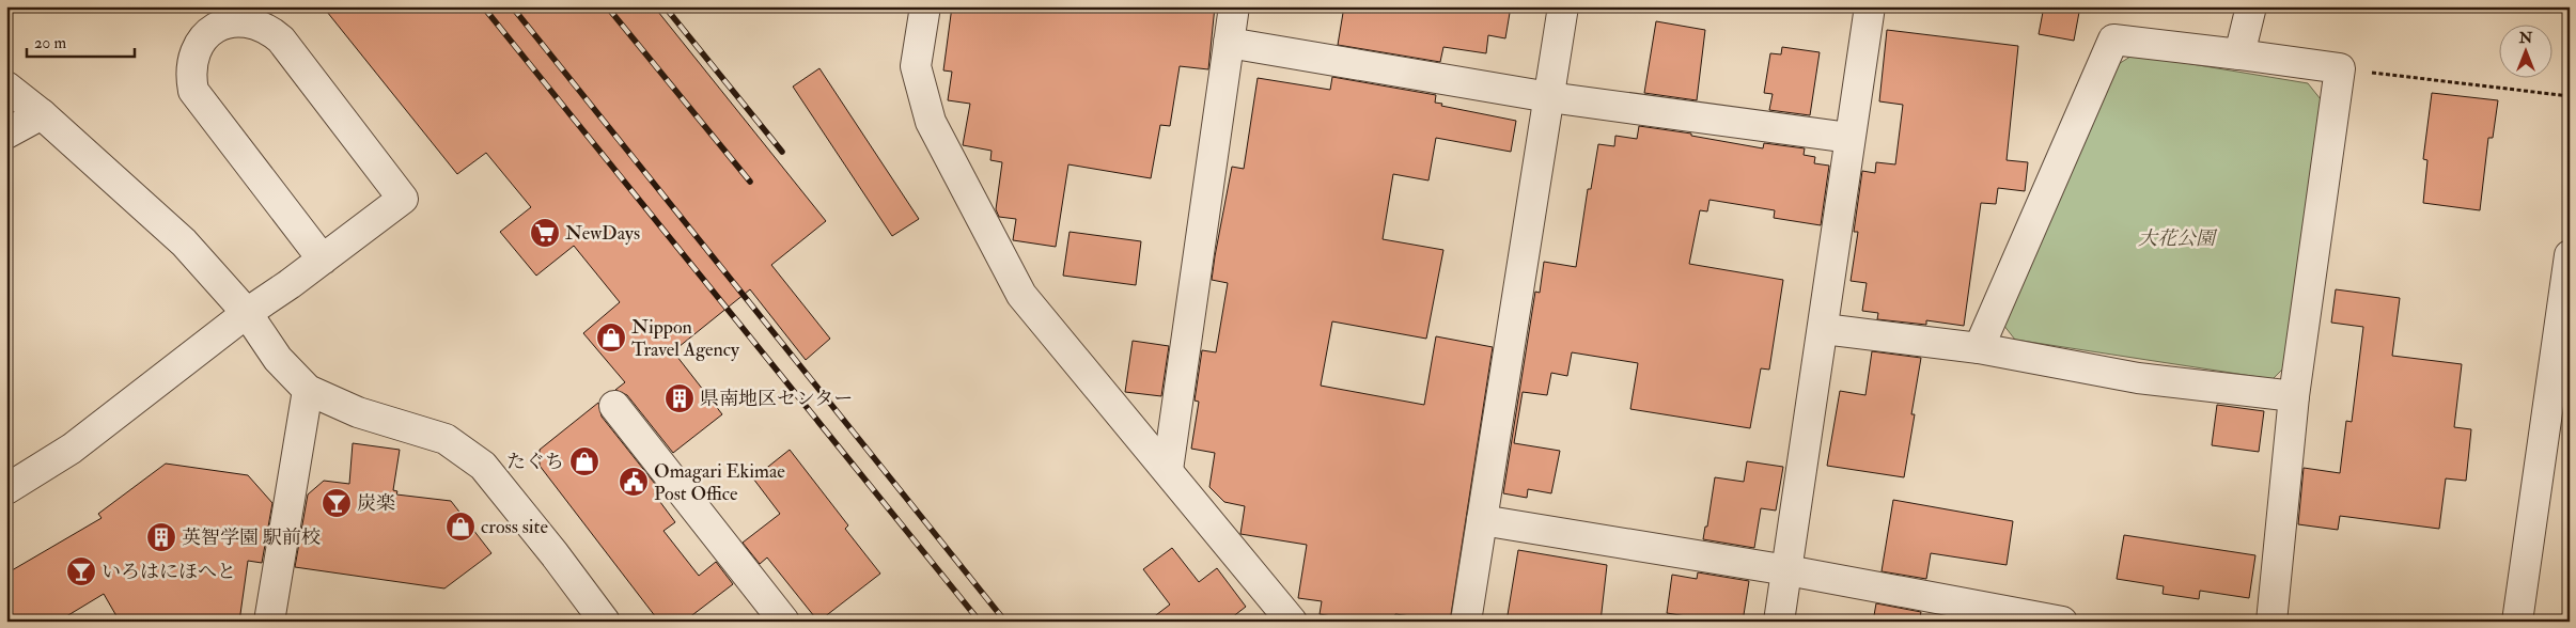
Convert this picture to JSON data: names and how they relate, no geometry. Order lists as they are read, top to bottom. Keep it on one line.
{"parks":["大花公園"],"places":{"supermarket":["NewDays"],"shop":["Nippon Travel Agency","たぐち","cross site"],"building":["県南地区センター","英智学園 駅前校"],"public building":["Omagari Ekimae Post Office"],"bar":["炭楽","いろはにほへと"]},"scale_bar":"20 m","north":"top"}
